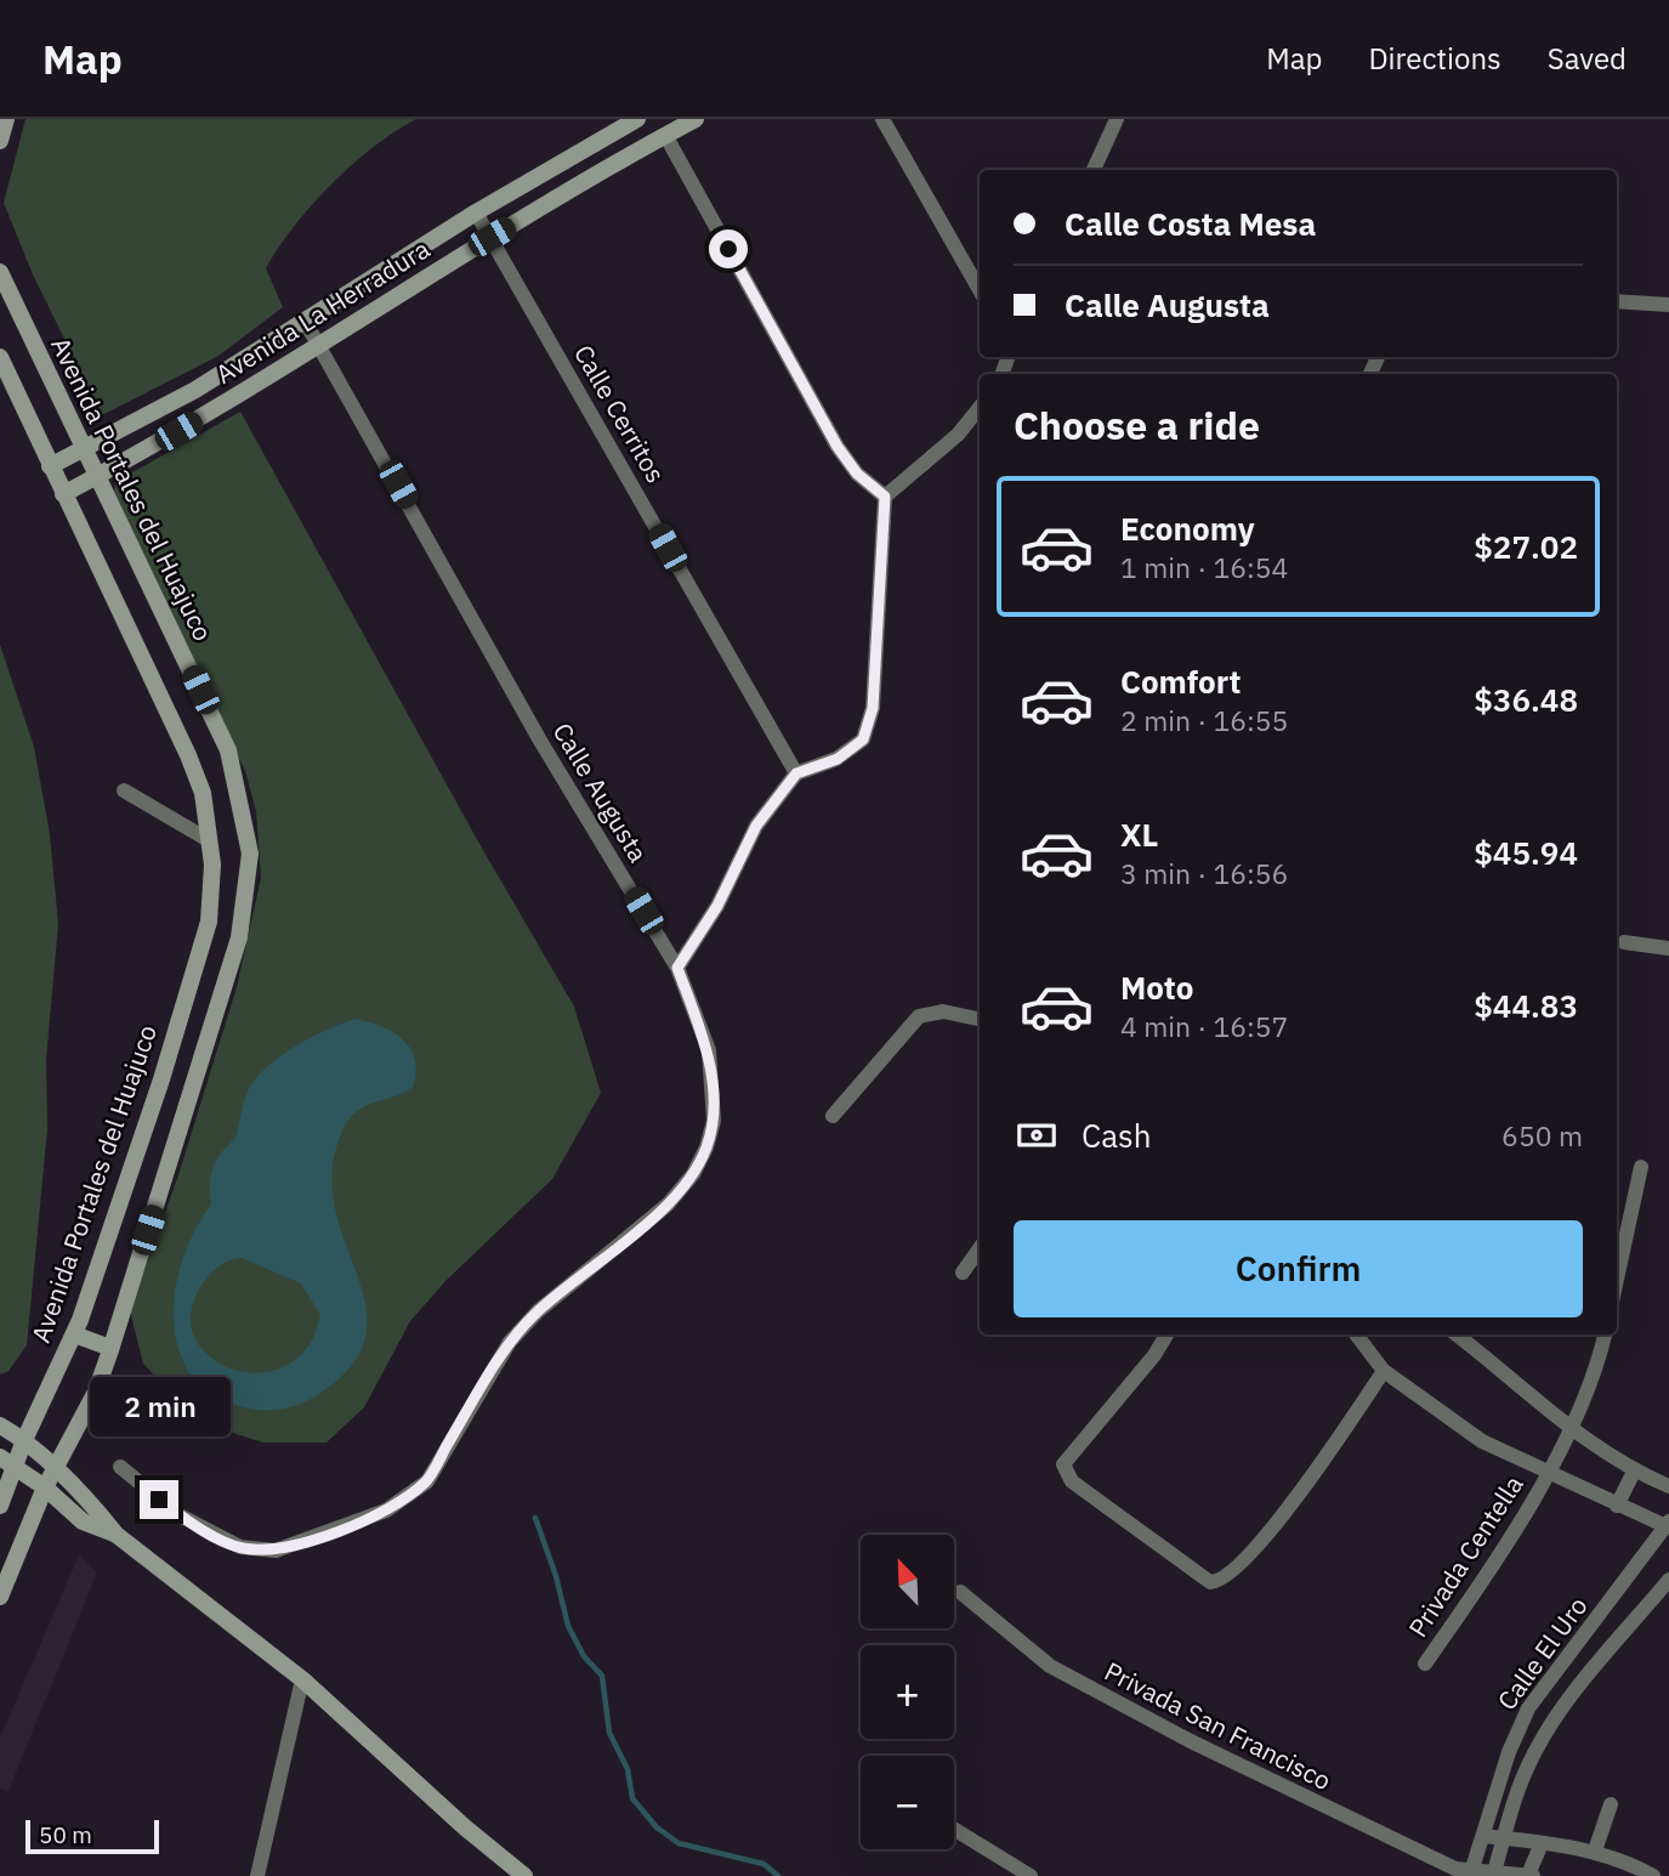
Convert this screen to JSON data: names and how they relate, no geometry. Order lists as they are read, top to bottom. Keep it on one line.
{"streets":{"street":["Avenida La Herradura","Calle Cerritos","Avenida Portales del Huajuco","Calle Augusta","Privada Centella","Calle El Uro","Privada San Francisco"]},"crossings":[["Avenida La Herradura","Calle Cerritos"],["Avenida La Herradura","Avenida Portales del Huajuco"],["Avenida La Herradura","Calle Augusta"],["Calle El Uro","Privada San Francisco"]],"scale_bar":"50 m","north":"top left","page":{"header":"Map","nav":["Map","Directions","Saved"],"banner":["Calle Costa Mesa","Calle Augusta"],"heading":"Choose a ride","list":[{"name":"Economy","note":"1 min · 16:54","value":"$27.02"},{"name":"Comfort","note":"2 min · 16:55","value":"$36.48"},{"name":"XL","note":"3 min · 16:56","value":"$45.94"},{"name":"Moto","note":"4 min · 16:57","value":"$44.83"}],"pay":["Cash","650 m"],"buttons":"Confirm","bubble":"2 min","map_buttons":["+","−"],"scale":"50 m"}}
